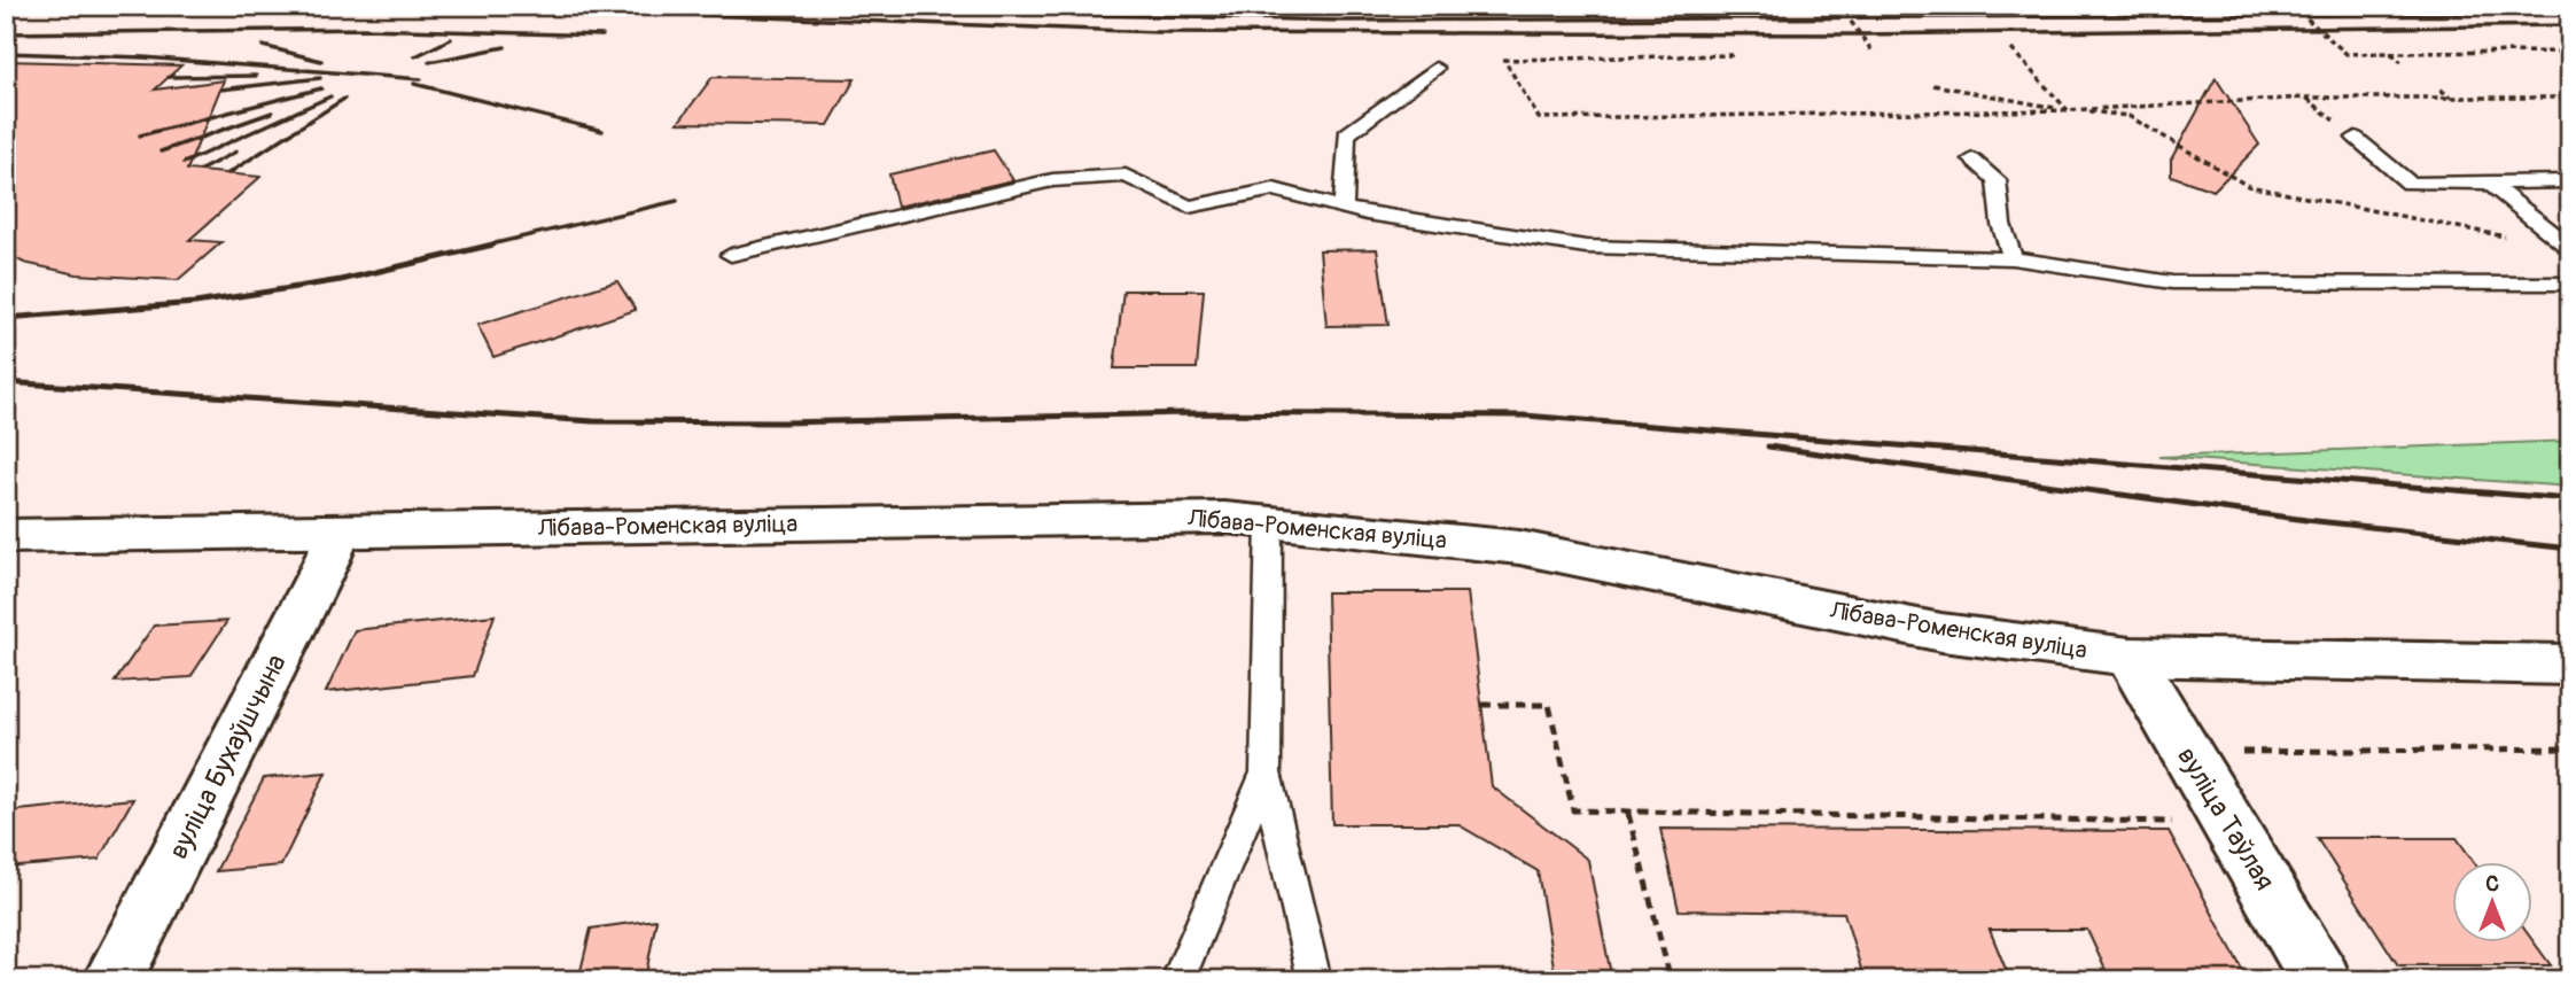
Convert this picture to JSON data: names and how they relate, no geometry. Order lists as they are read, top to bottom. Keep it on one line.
{"streets":{"main road":["Лібава-Роменская вуліца","вуліца Бухаўшчына","вуліца Таўлая"]},"crossings":[["Лібава-Роменская вуліца","вуліца Бухаўшчына"],["Лібава-Роменская вуліца","вуліца Таўлая"]],"north":"top"}
